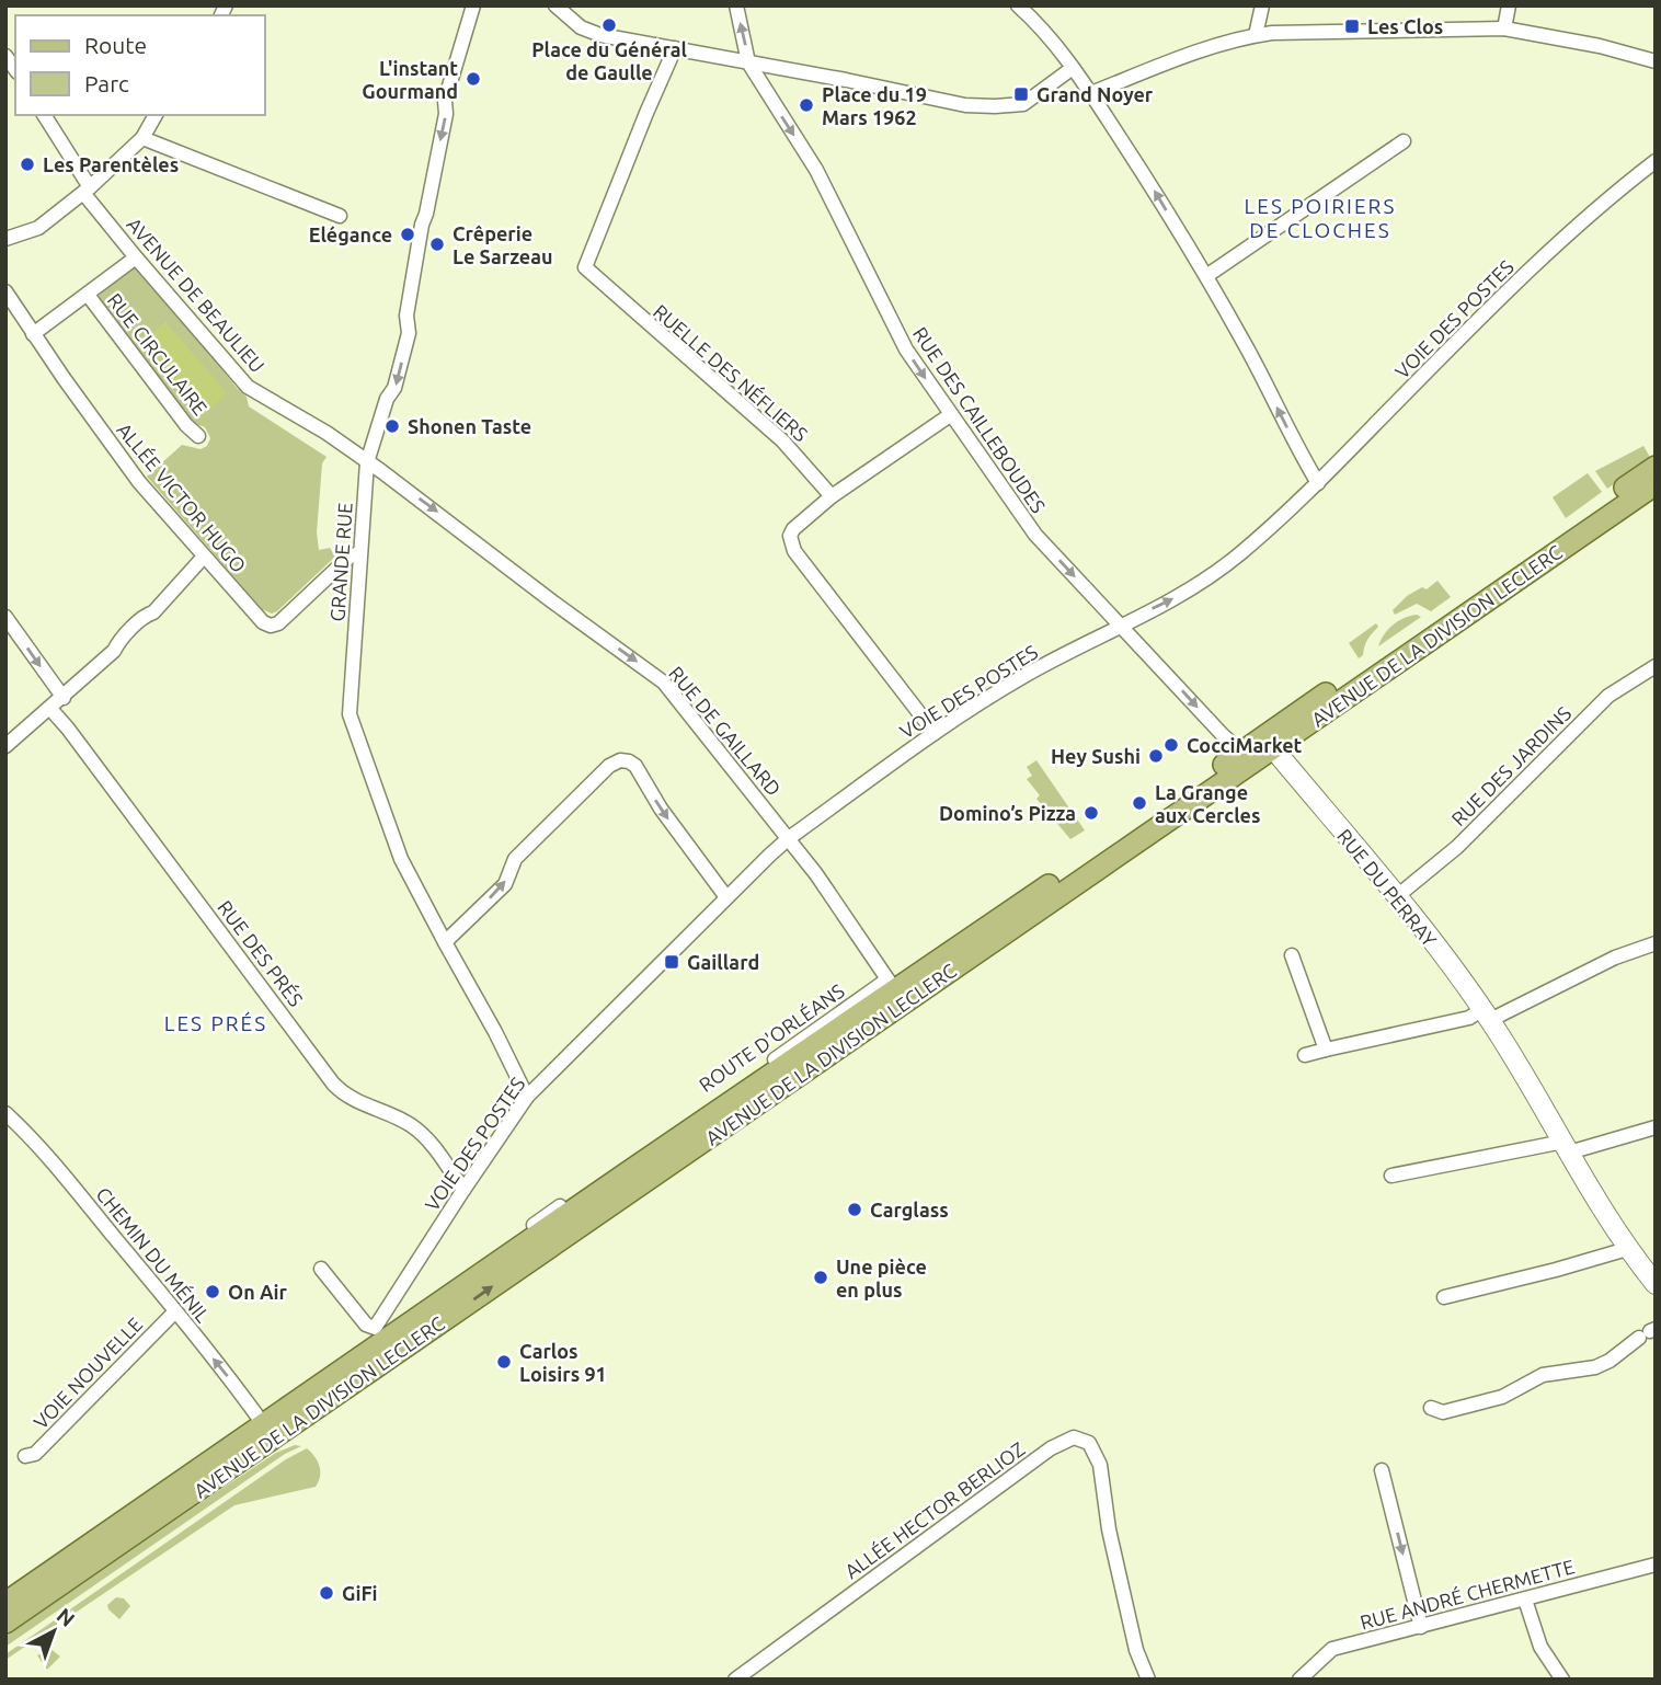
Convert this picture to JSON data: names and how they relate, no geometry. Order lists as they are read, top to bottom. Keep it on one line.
{"streets":{"main road":["AVENUE DE LA DIVISION LECLERC"],"street":["AVENUE DE BEAULIEU","VOIE DES POSTES","RUE CIRCULAIRE","RUELLE DES NÉFLIERS","RUE DES CAILLEBOUDES","ALLÉE VICTOR HUGO","GRANDE RUE","RUE DE GAILLARD","RUE DES JARDINS","RUE DU PERRAY","RUE DES PRÉS","ROUTE D'ORLÉANS","CHEMIN DU MÉNIL","VOIE NOUVELLE","ALLÉE HECTOR BERLIOZ","RUE ANDRÉ CHERMETTE"]},"crossings":[["AVENUE DE BEAULIEU","GRANDE RUE"],["AVENUE DE BEAULIEU","RUE DE GAILLARD"],["VOIE DES POSTES","RUE DES CAILLEBOUDES"],["VOIE DES POSTES","GRANDE RUE"],["VOIE DES POSTES","AVENUE DE LA DIVISION LECLERC"],["VOIE DES POSTES","RUE DE GAILLARD"],["VOIE DES POSTES","RUE DES PRÉS"],["RUE DES CAILLEBOUDES","AVENUE DE LA DIVISION LECLERC"],["ALLÉE VICTOR HUGO","GRANDE RUE"],["GRANDE RUE","RUE DE GAILLARD"],["AVENUE DE LA DIVISION LECLERC","RUE DE GAILLARD"],["AVENUE DE LA DIVISION LECLERC","RUE DU PERRAY"],["AVENUE DE LA DIVISION LECLERC","ROUTE D'ORLÉANS"],["AVENUE DE LA DIVISION LECLERC","CHEMIN DU MÉNIL"],["RUE DE GAILLARD","ROUTE D'ORLÉANS"],["RUE DES JARDINS","RUE DU PERRAY"],["CHEMIN DU MÉNIL","VOIE NOUVELLE"]],"one_way":["RUE DES CAILLEBOUDES","GRANDE RUE","RUE DE GAILLARD","CHEMIN DU MÉNIL"],"districts":["LES POIRIERS DE CLOCHES","LES PRÉS"],"places":{"other":["Place du Général de Gaulle","L'instant Gourmand","Place du 19 Mars 1962","Les Parentèles","Elégance","Crêperie Le Sarzeau","Shonen Taste","CocciMarket","Hey Sushi","La Grange aux Cercles","Domino’s Pizza","Carglass","Une pièce en plus","On Air","Carlos Loisirs 91","GiFi"],"transit":["Les Clos","Grand Noyer","Gaillard"]},"legend":["Route","Parc"],"north":"top right"}
